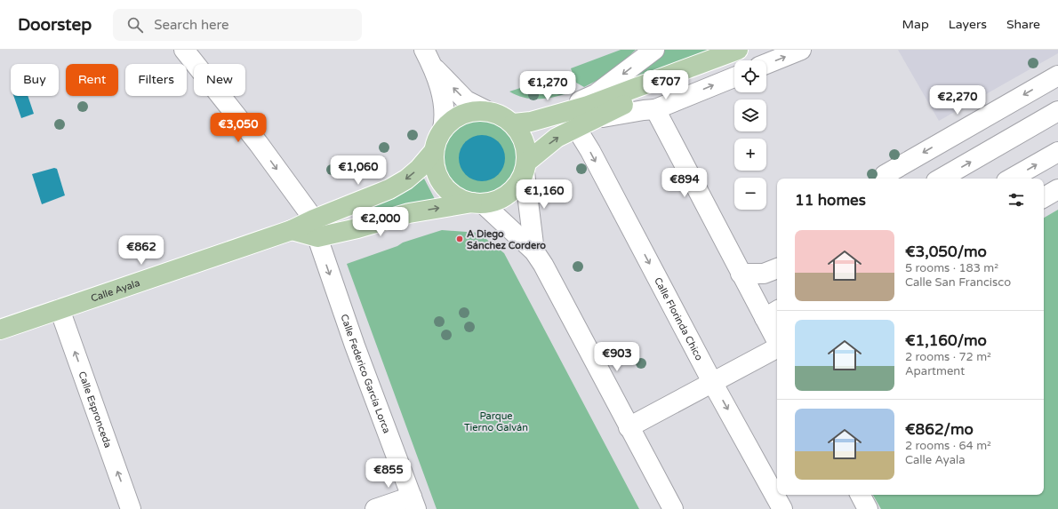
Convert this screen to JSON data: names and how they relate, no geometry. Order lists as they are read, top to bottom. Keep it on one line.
{"streets":{"main road":["Calle Ayala"],"street":["Calle Florinda Chico","Calle Federico García Lorca","Calle Espronceda"]},"crossings":[["Calle Ayala","Calle Federico García Lorca"],["Calle Ayala","Calle Espronceda"]],"one_way":["Calle Federico García Lorca","Calle Espronceda"],"parks":["Parque Tierno Galván"],"places":["A Diego Sánchez Cordero"],"page":{"header":"Doorstep","search":"Search here","nav":["Map","Layers","Share"],"map_buttons":["+","−"],"chip":["Buy","Rent","Filters","New"],"price":["€707","€1,270","€2,270","€3,050","€1,060","€894","€1,160","€2,000","€862","€903","€855"],"heading":"11 homes","list":[{"name":"€3,050/mo","note":"5 rooms · 183 m² · Calle San Francisco"},{"name":"€1,160/mo","note":"2 rooms · 72 m² · Apartment"},{"name":"€862/mo","note":"2 rooms · 64 m² · Calle Ayala"}]}}
